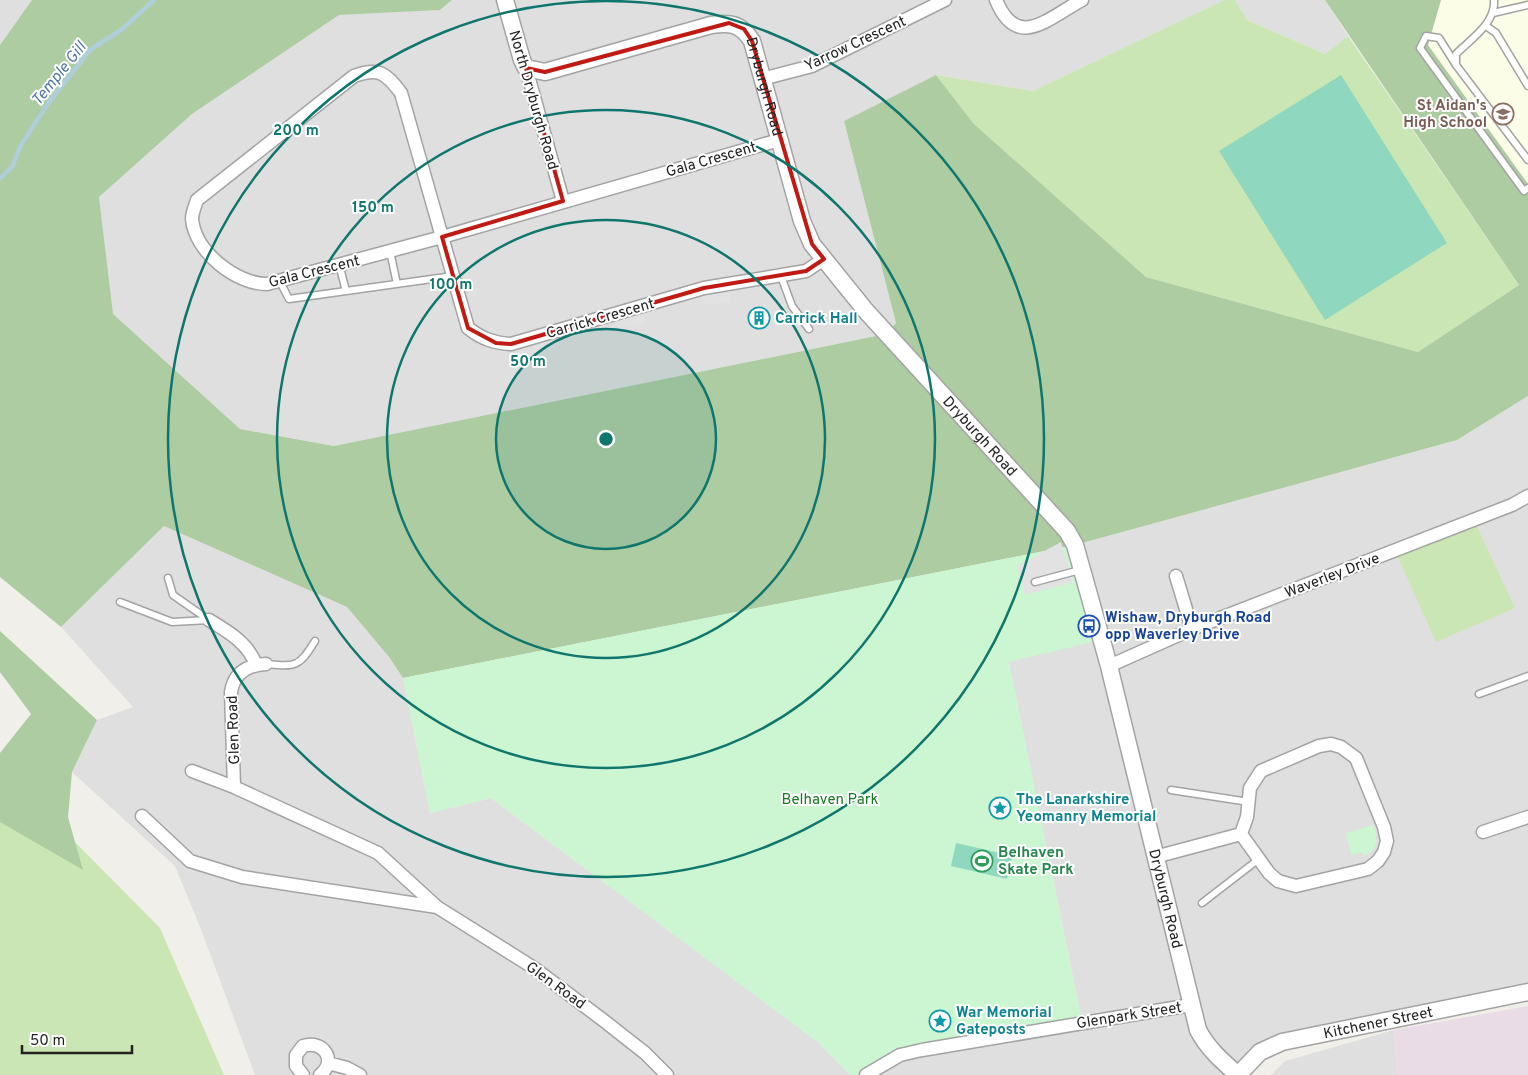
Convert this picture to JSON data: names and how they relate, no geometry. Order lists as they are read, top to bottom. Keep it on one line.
{"streets":{"street":["Yarrow Crescent","Dryburgh Road","North Dryburgh Road","Gala Crescent","Carrick Crescent","Waverley Drive","Glen Road","Glenpark Street","Kitchener Street"]},"crossings":[["Yarrow Crescent","Dryburgh Road"],["Dryburgh Road","North Dryburgh Road"],["Dryburgh Road","Gala Crescent"],["Dryburgh Road","Carrick Crescent"],["Dryburgh Road","Waverley Drive"],["Dryburgh Road","Glenpark Street"],["Dryburgh Road","Kitchener Street"],["North Dryburgh Road","Gala Crescent"],["Gala Crescent","Carrick Crescent"]],"water":["Temple Gill"],"parks":["Belhaven Park"],"places":{"school or university":["St Aidan's High School"],"building":["Carrick Hall"],"bus stop":["Wishaw, Dryburgh Road opp Waverley Drive"],"place":["The Lanarkshire Yeomanry Memorial","War Memorial Gateposts"],"sports":["Belhaven Skate Park"]},"scale_bar":"50 m","rings":["200 m","150 m","100 m","50 m"]}
